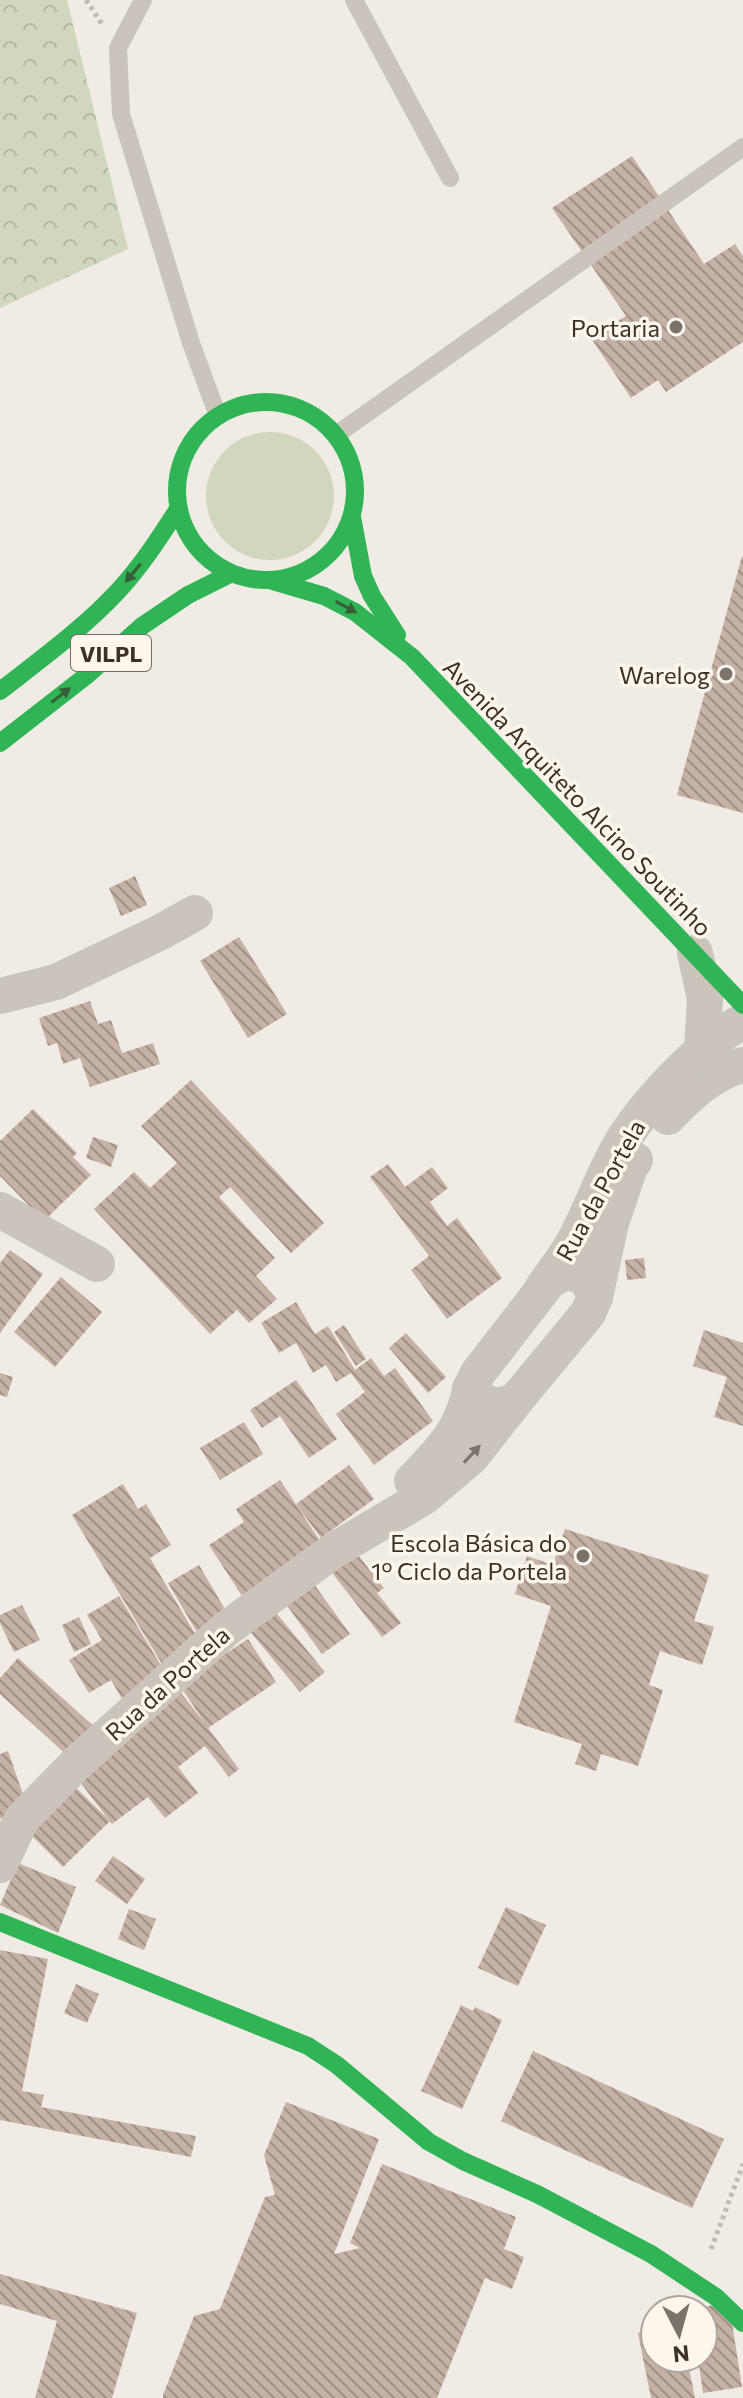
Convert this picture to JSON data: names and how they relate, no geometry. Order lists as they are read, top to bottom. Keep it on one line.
{"streets":{"main road":["VILPL","Avenida Arquiteto Alcino Soutinho"],"street":["Rua da Portela"]},"crossings":[["VILPL","Avenida Arquiteto Alcino Soutinho"]],"places":["Portaria","Warelog","Escola Básica do 1º Ciclo da Portela"],"north":"bottom"}
